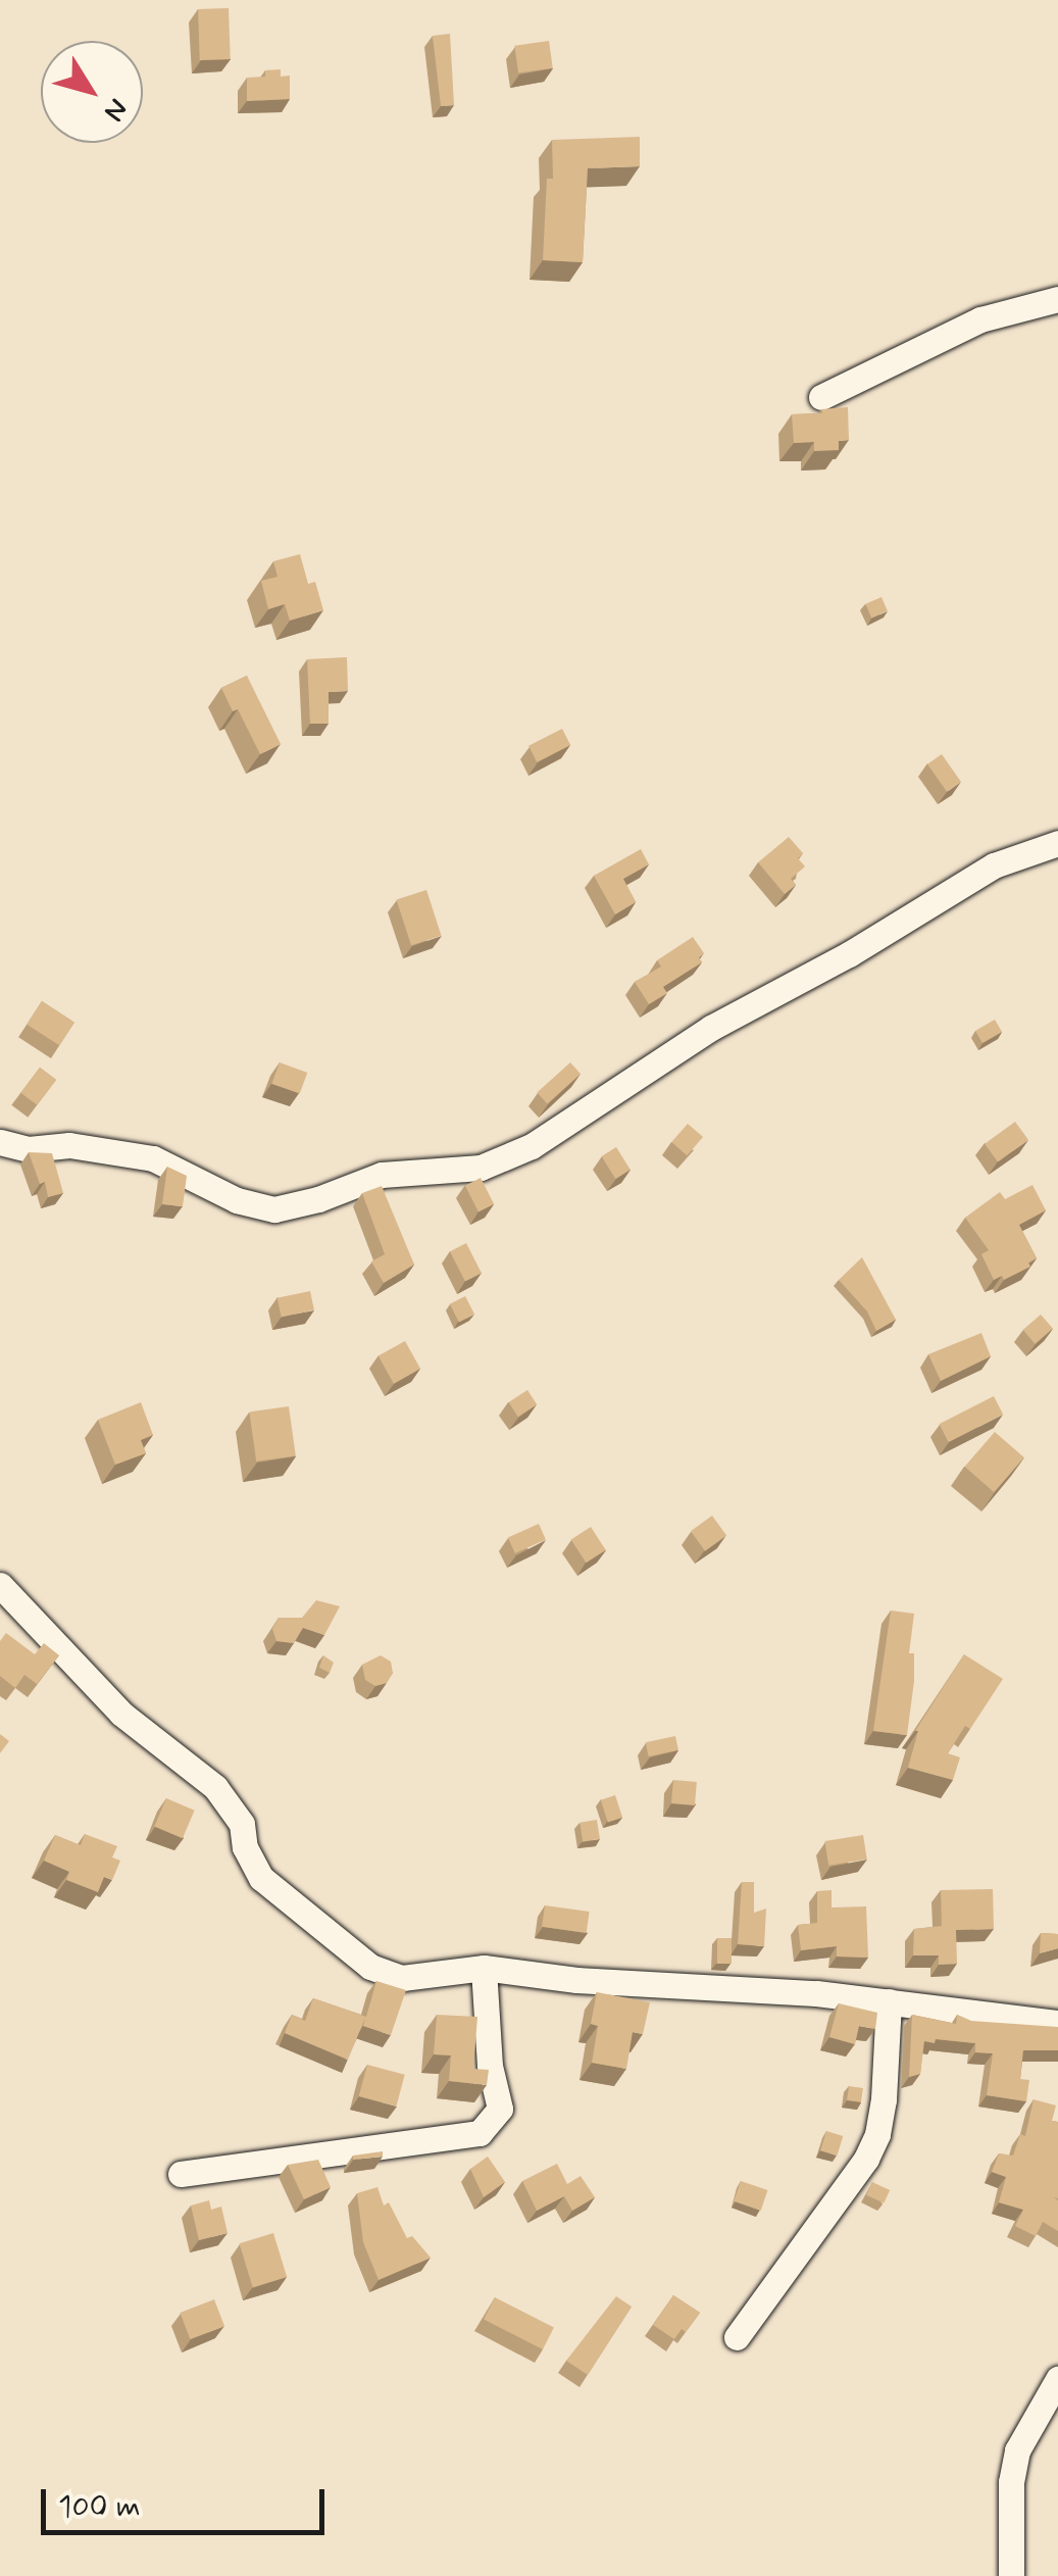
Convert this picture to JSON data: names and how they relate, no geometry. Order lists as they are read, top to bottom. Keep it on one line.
{"scale_bar":"100 m","north":"bottom right"}
